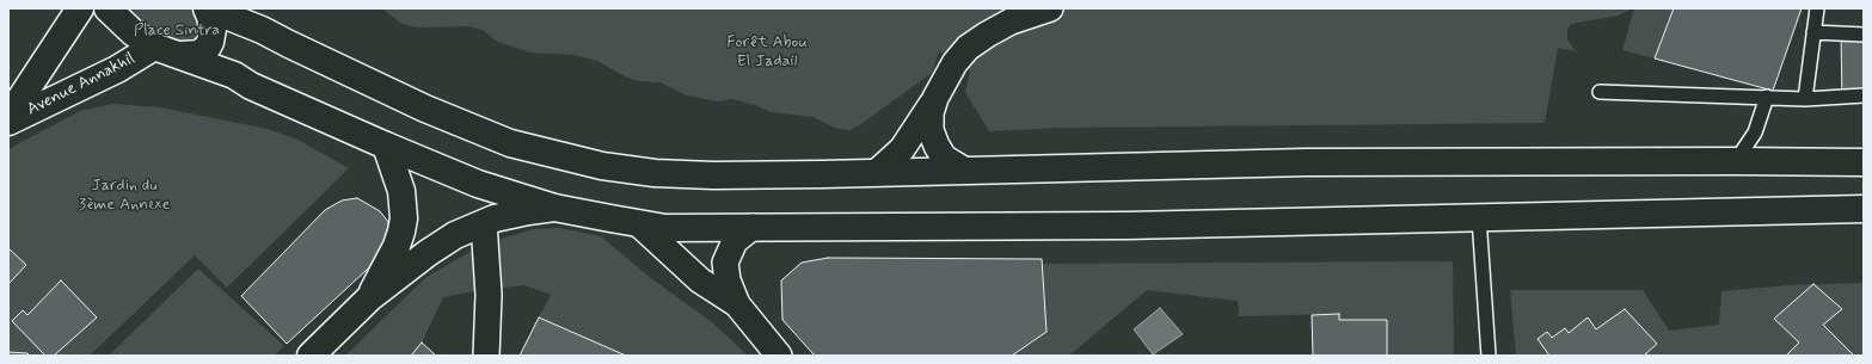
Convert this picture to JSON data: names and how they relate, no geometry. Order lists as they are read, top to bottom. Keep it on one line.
{"streets":{"main road":["Avenue Annakhil"]},"parks":["Place Sintra","Forêt Abou El Jadail","Jardin du 3ème Annexe"]}
